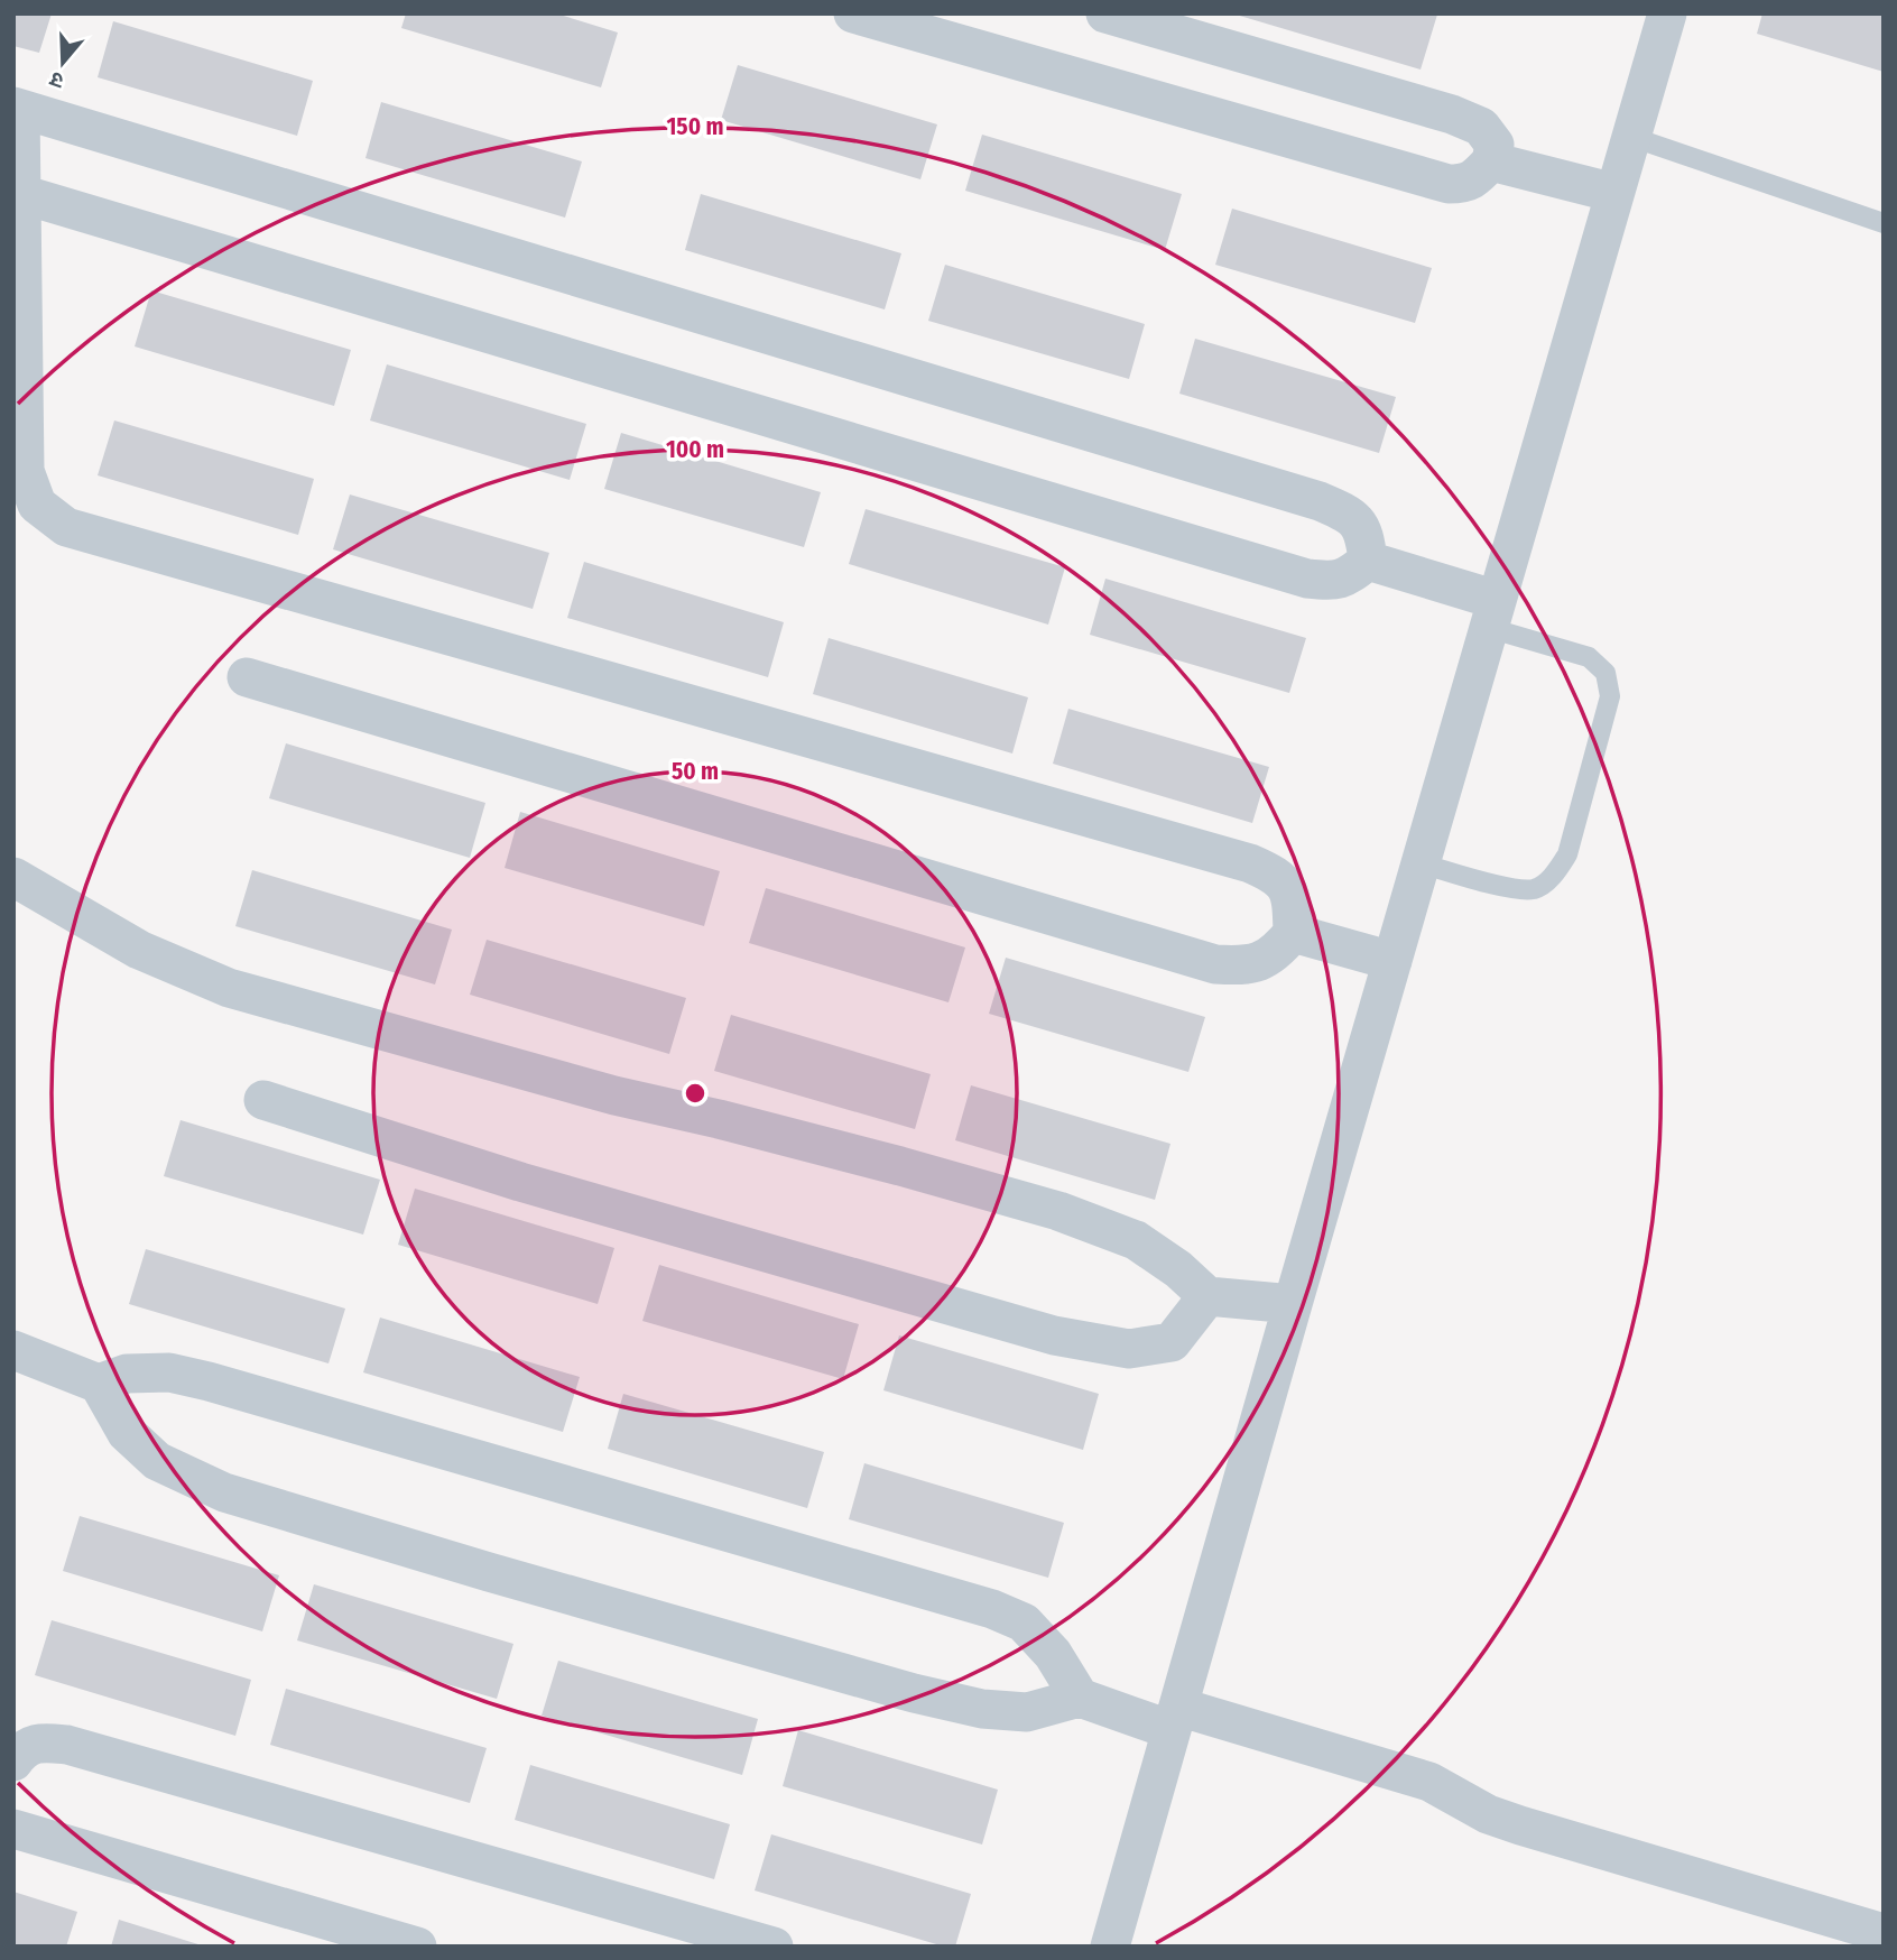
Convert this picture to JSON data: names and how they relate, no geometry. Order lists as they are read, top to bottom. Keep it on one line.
{"north":"bottom","rings":["150 m","100 m","50 m"]}
